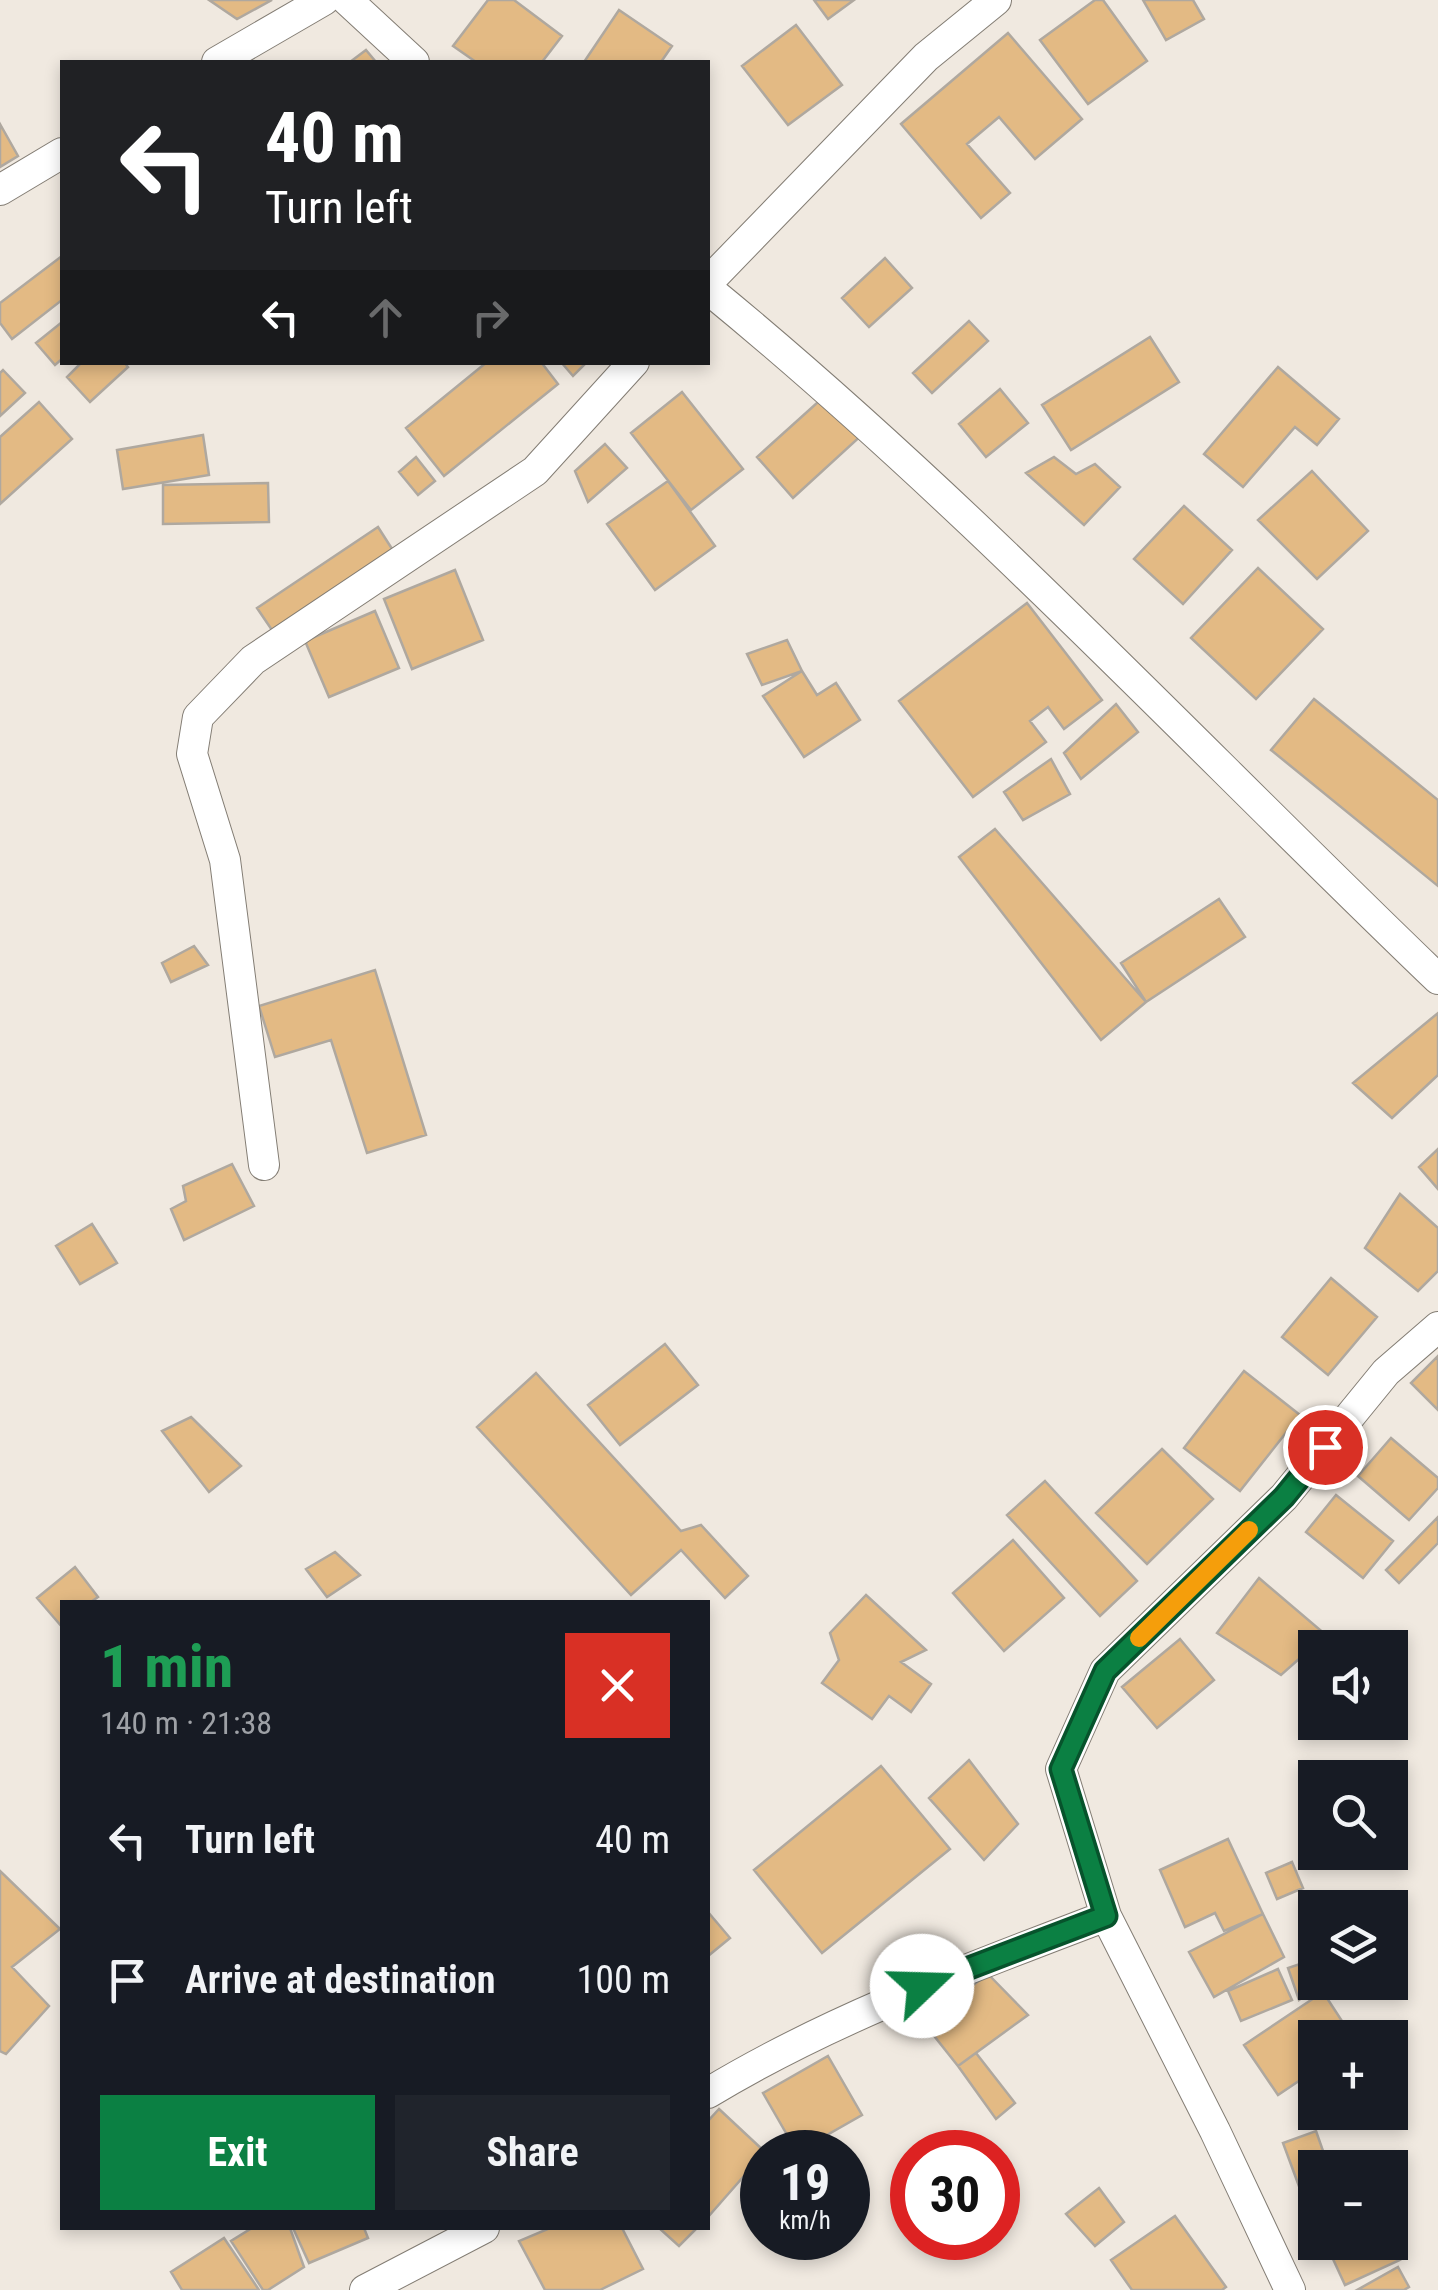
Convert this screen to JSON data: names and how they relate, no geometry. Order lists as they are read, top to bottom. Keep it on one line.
{"page":{"turn":["40 m","Turn left"],"heading":["1 min","140 m · 21:38"],"map_buttons":["+","−"],"list":[{"name":"Turn left","value":"40 m"},{"name":"Arrive at destination","value":"100 m"}],"buttons":["Exit","Share"],"speed":"19 km/h","limit":"30"}}
